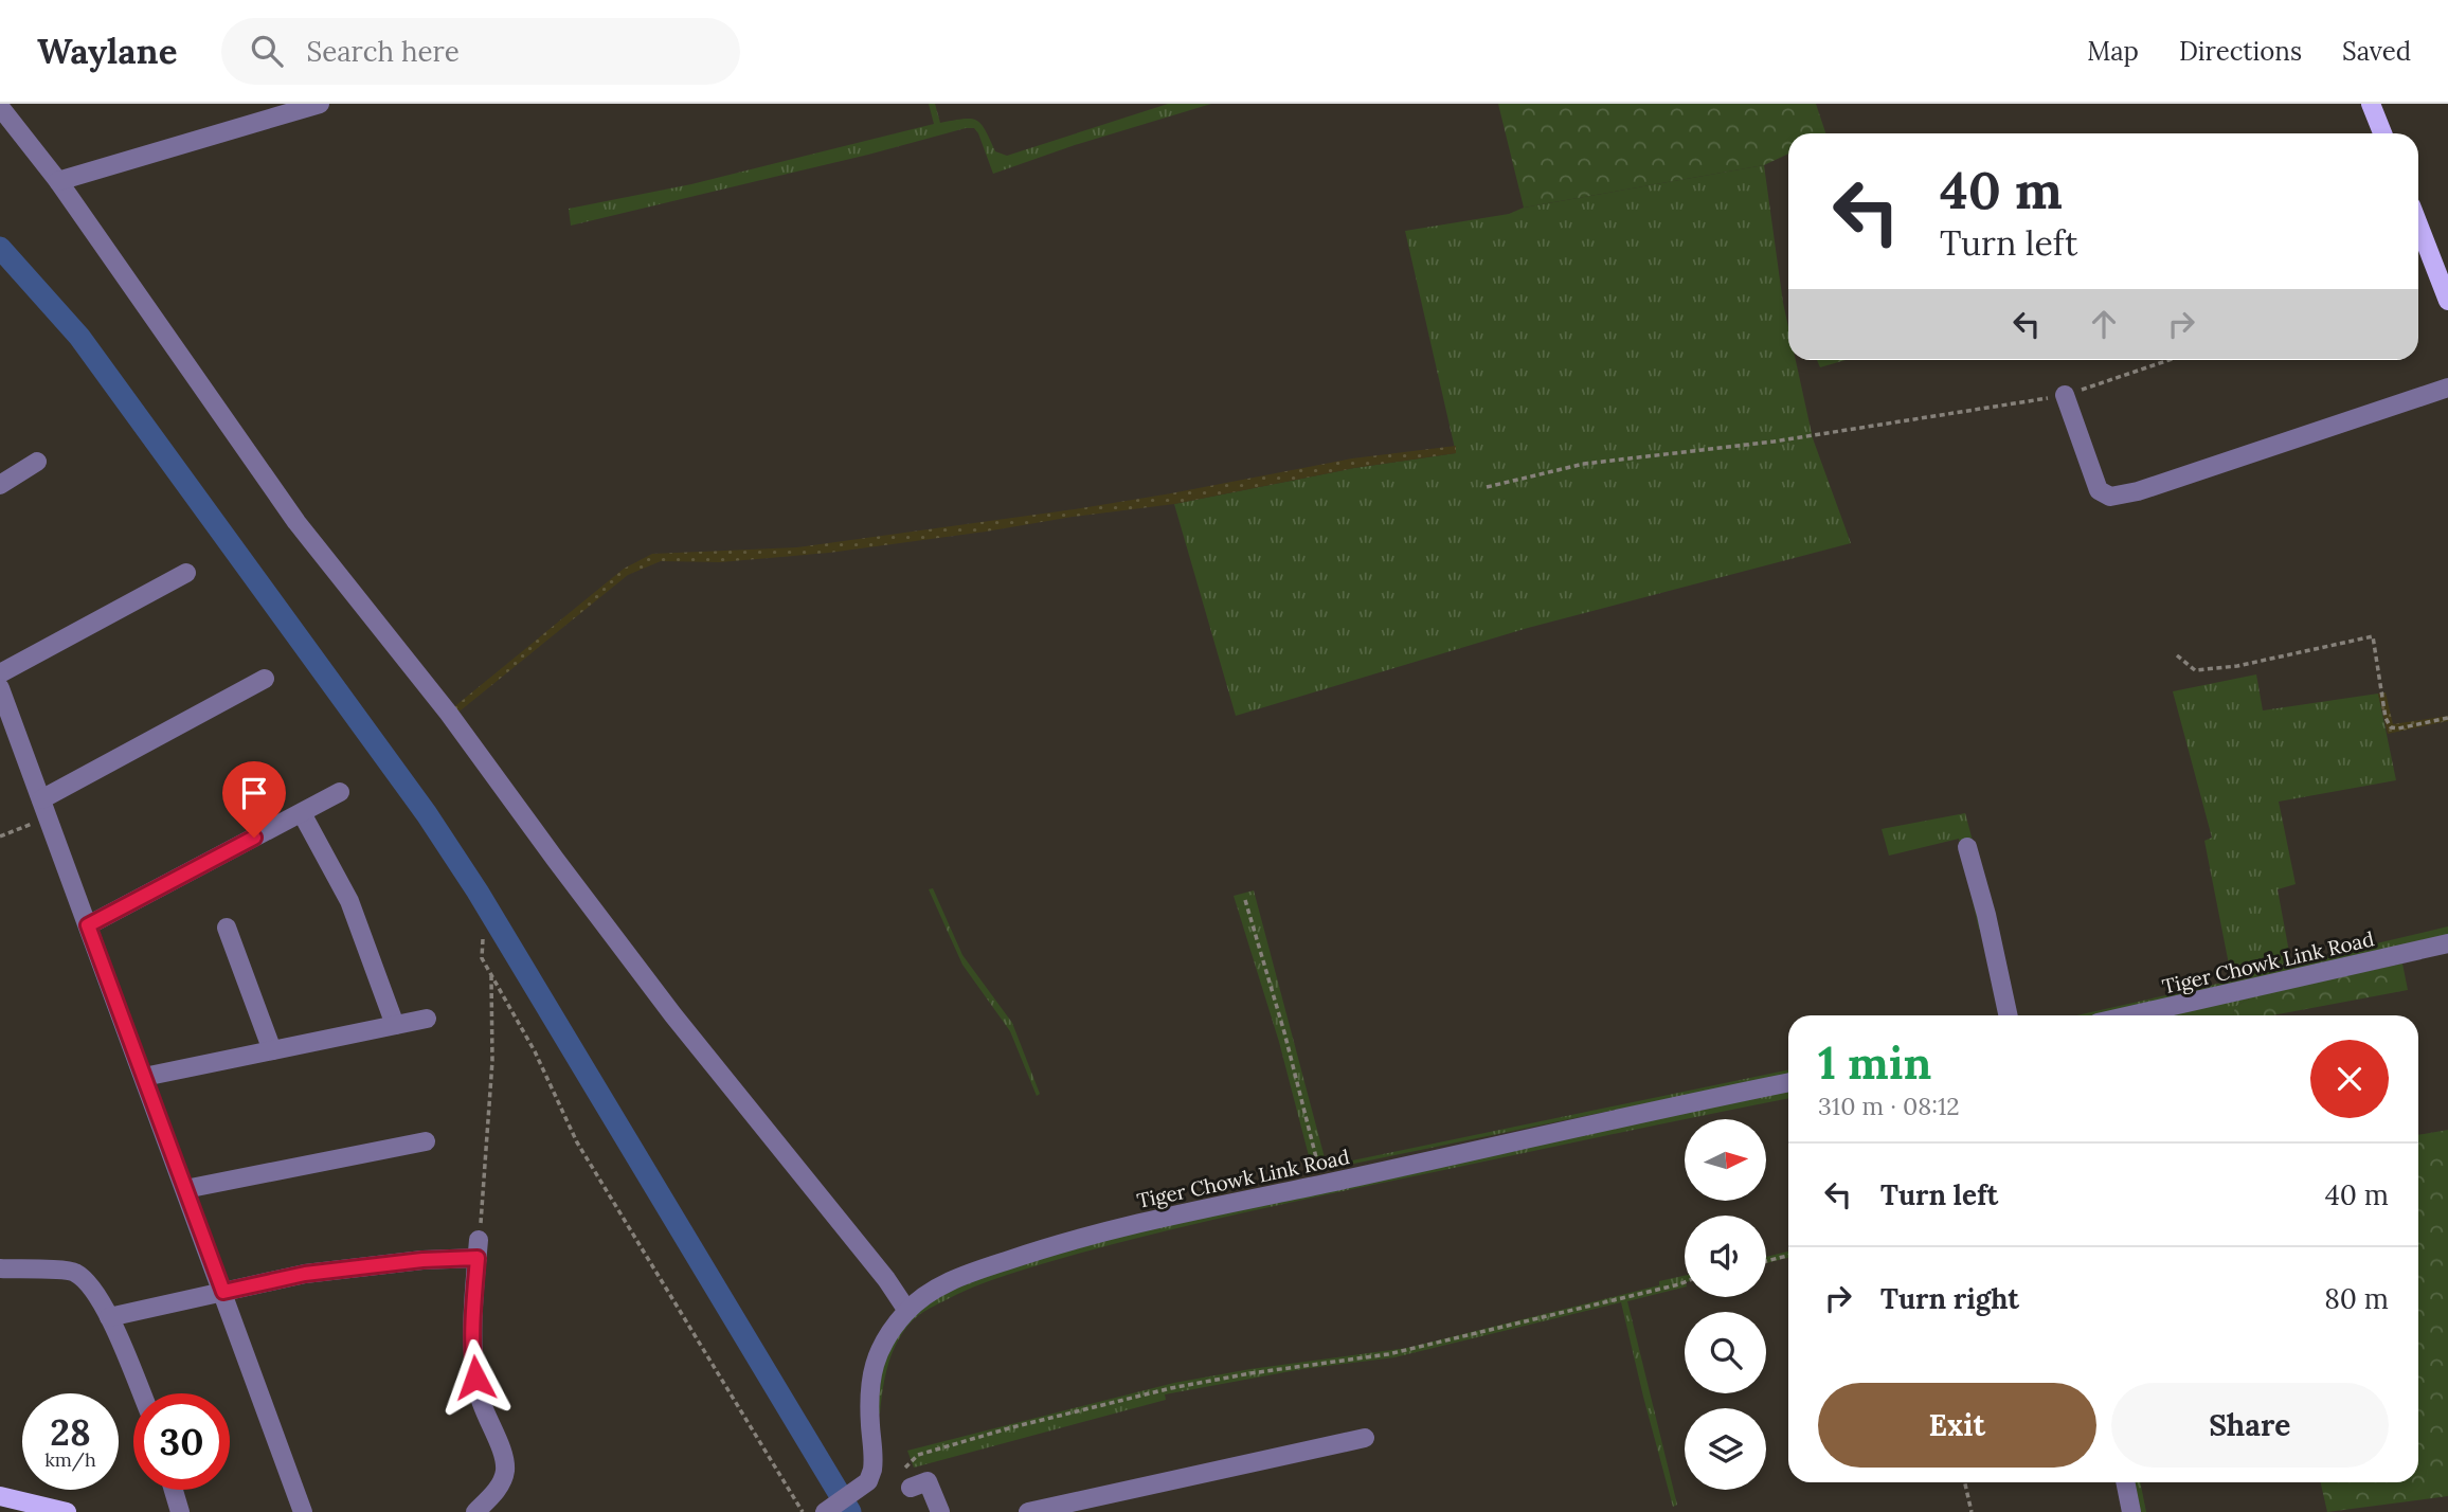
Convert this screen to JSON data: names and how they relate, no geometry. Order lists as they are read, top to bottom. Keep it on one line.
{"streets":{"street":["Tiger Chowk Link Road"]},"north":"right","page":{"header":"Waylane","search":"Search here","nav":["Map","Directions","Saved"],"turn":["40 m","Turn left"],"heading":["1 min","310 m · 08:12"],"list":[{"name":"Turn left","value":"40 m"},{"name":"Turn right","value":"80 m"}],"buttons":["Exit","Share"],"speed":"28 km/h","limit":"30"}}
